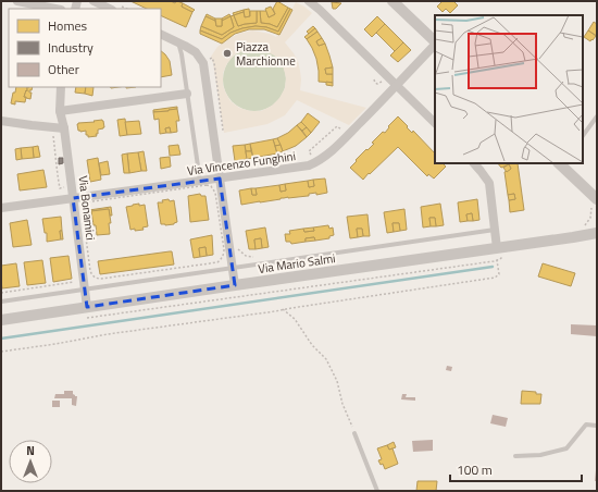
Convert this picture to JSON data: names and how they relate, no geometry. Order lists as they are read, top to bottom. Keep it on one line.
{"streets":{"street":["Via Vincenzo Funghini","Via Bonamici","Via Mario Salmi"]},"crossings":[["Via Vincenzo Funghini","Via Bonamici"],["Via Bonamici","Via Mario Salmi"]],"places":["Piazza Marchionne"],"legend":["Homes","Industry","Other"],"scale_bar":"100 m","north":"top"}
